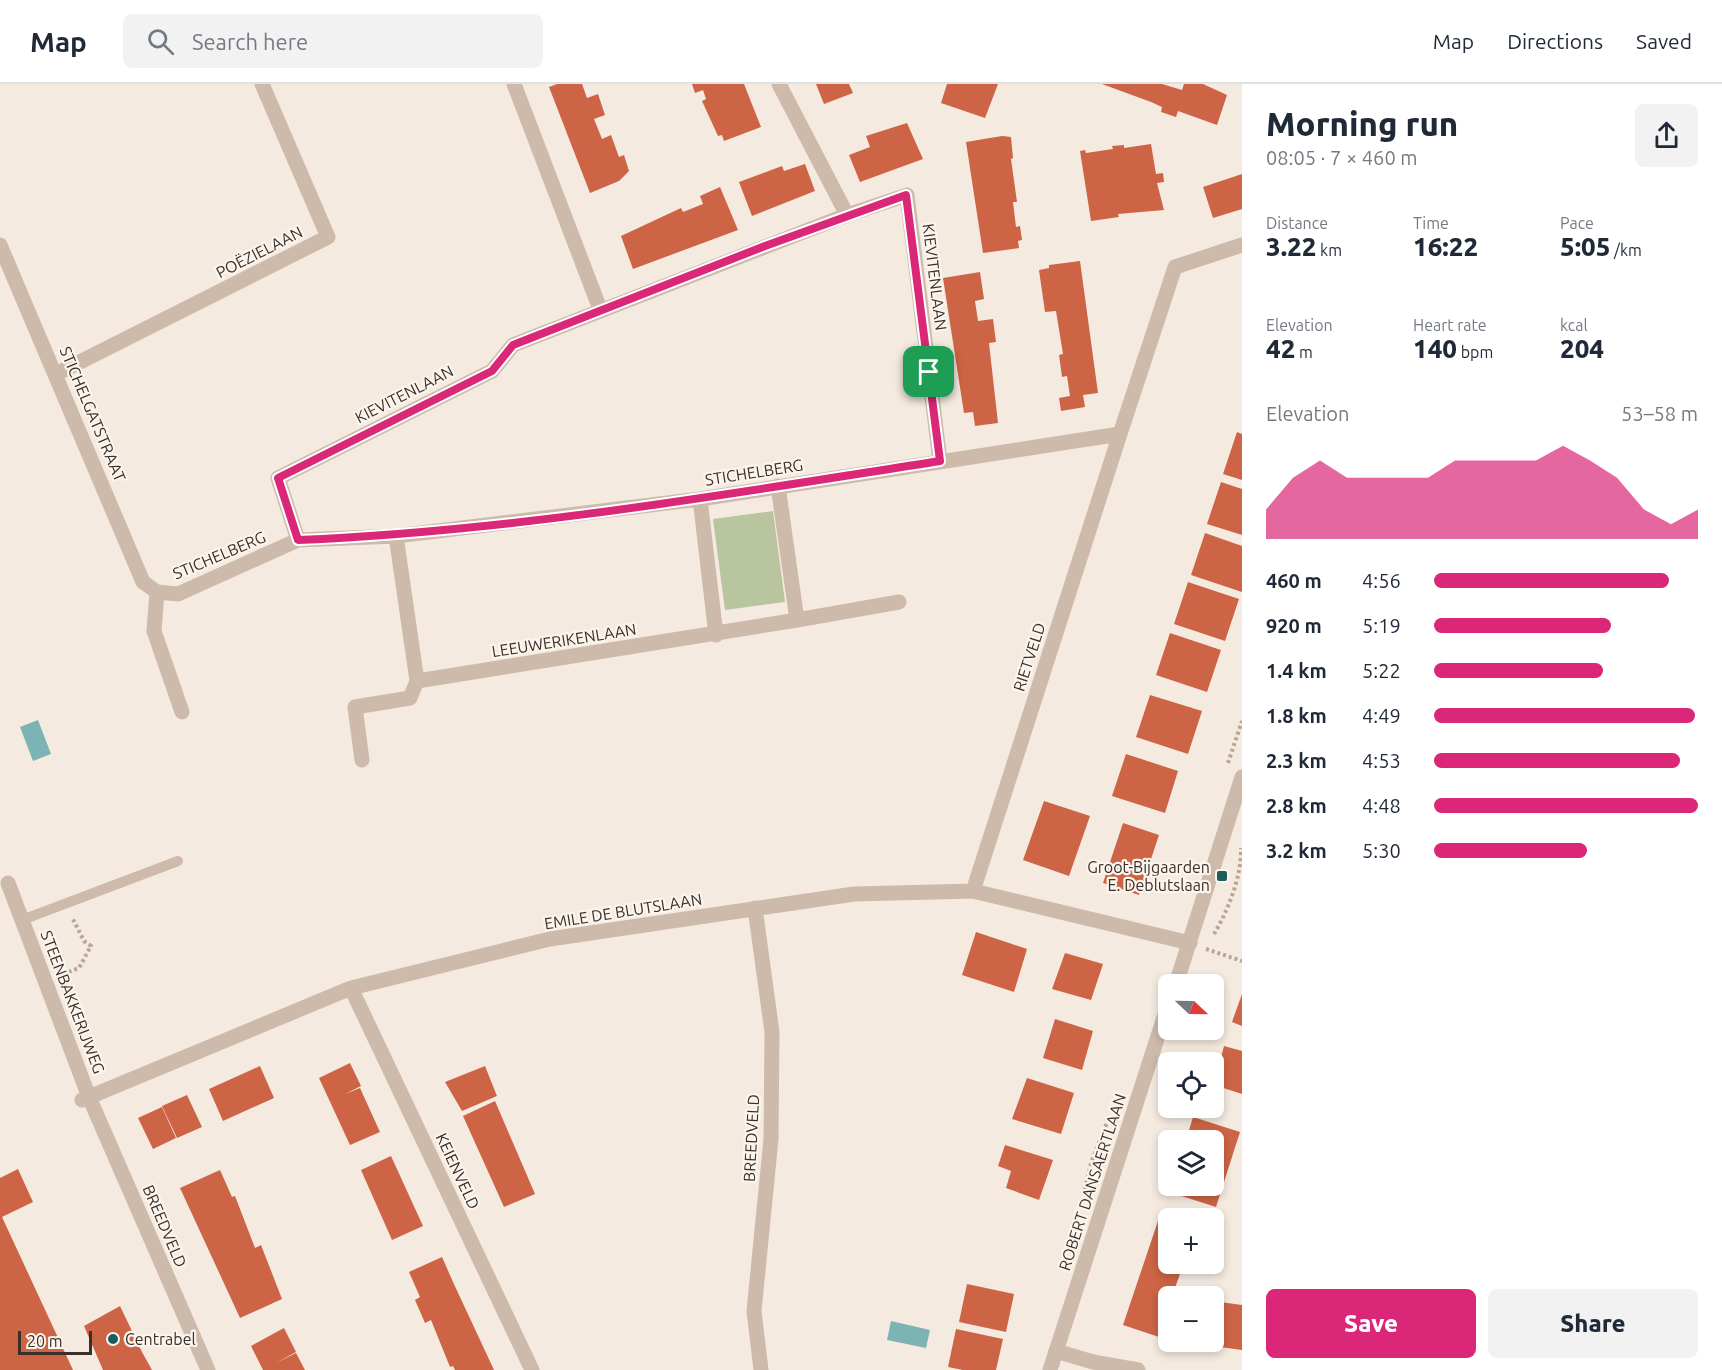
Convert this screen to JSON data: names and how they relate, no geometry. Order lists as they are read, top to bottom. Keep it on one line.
{"streets":{"street":["POËZIELAAN","KIEVITENLAAN","STICHELGATSTRAAT","STICHELBERG","LEEUWERIKENLAAN","RIETVELD","EMILE DE BLUTSLAAN","STEENBAKKERIJWEG","BREEDVELD","KEIENVELD","ROBERT DANSAERTLAAN"]},"crossings":[["POËZIELAAN","STICHELGATSTRAAT"],["KIEVITENLAAN","STICHELBERG"],["STICHELGATSTRAAT","STICHELBERG"],["STICHELBERG","RIETVELD"],["RIETVELD","EMILE DE BLUTSLAAN"],["EMILE DE BLUTSLAAN","STEENBAKKERIJWEG"],["EMILE DE BLUTSLAAN","BREEDVELD"],["EMILE DE BLUTSLAAN","KEIENVELD"],["STEENBAKKERIJWEG","BREEDVELD"]],"places":{"transit":["Groot-Bijgaarden E. Deblutslaan"],"other":["Centrabel"]},"scale_bar":"20 m","north":"right","page":{"header":"Map","search":"Search here","nav":["Map","Directions","Saved"],"heading":["Morning run","08:05 · 7 × 460 m"],"stats":[["Distance","3.22 km"],["Time","16:22"],["Pace","5:05 /km"],["Elevation","42 m"],["Heart rate","140 bpm"],["kcal","204"]],"chart":["Elevation","53–58 m"],"list":[{"name":"460 m","note":"4:56"},{"name":"920 m","note":"5:19"},{"name":"1.4 km","note":"5:22"},{"name":"1.8 km","note":"4:49"},{"name":"2.3 km","note":"4:53"},{"name":"2.8 km","note":"4:48"},{"name":"3.2 km","note":"5:30"}],"map_buttons":["+","−"],"buttons":["Save","Share"],"scale":"20 m"}}
